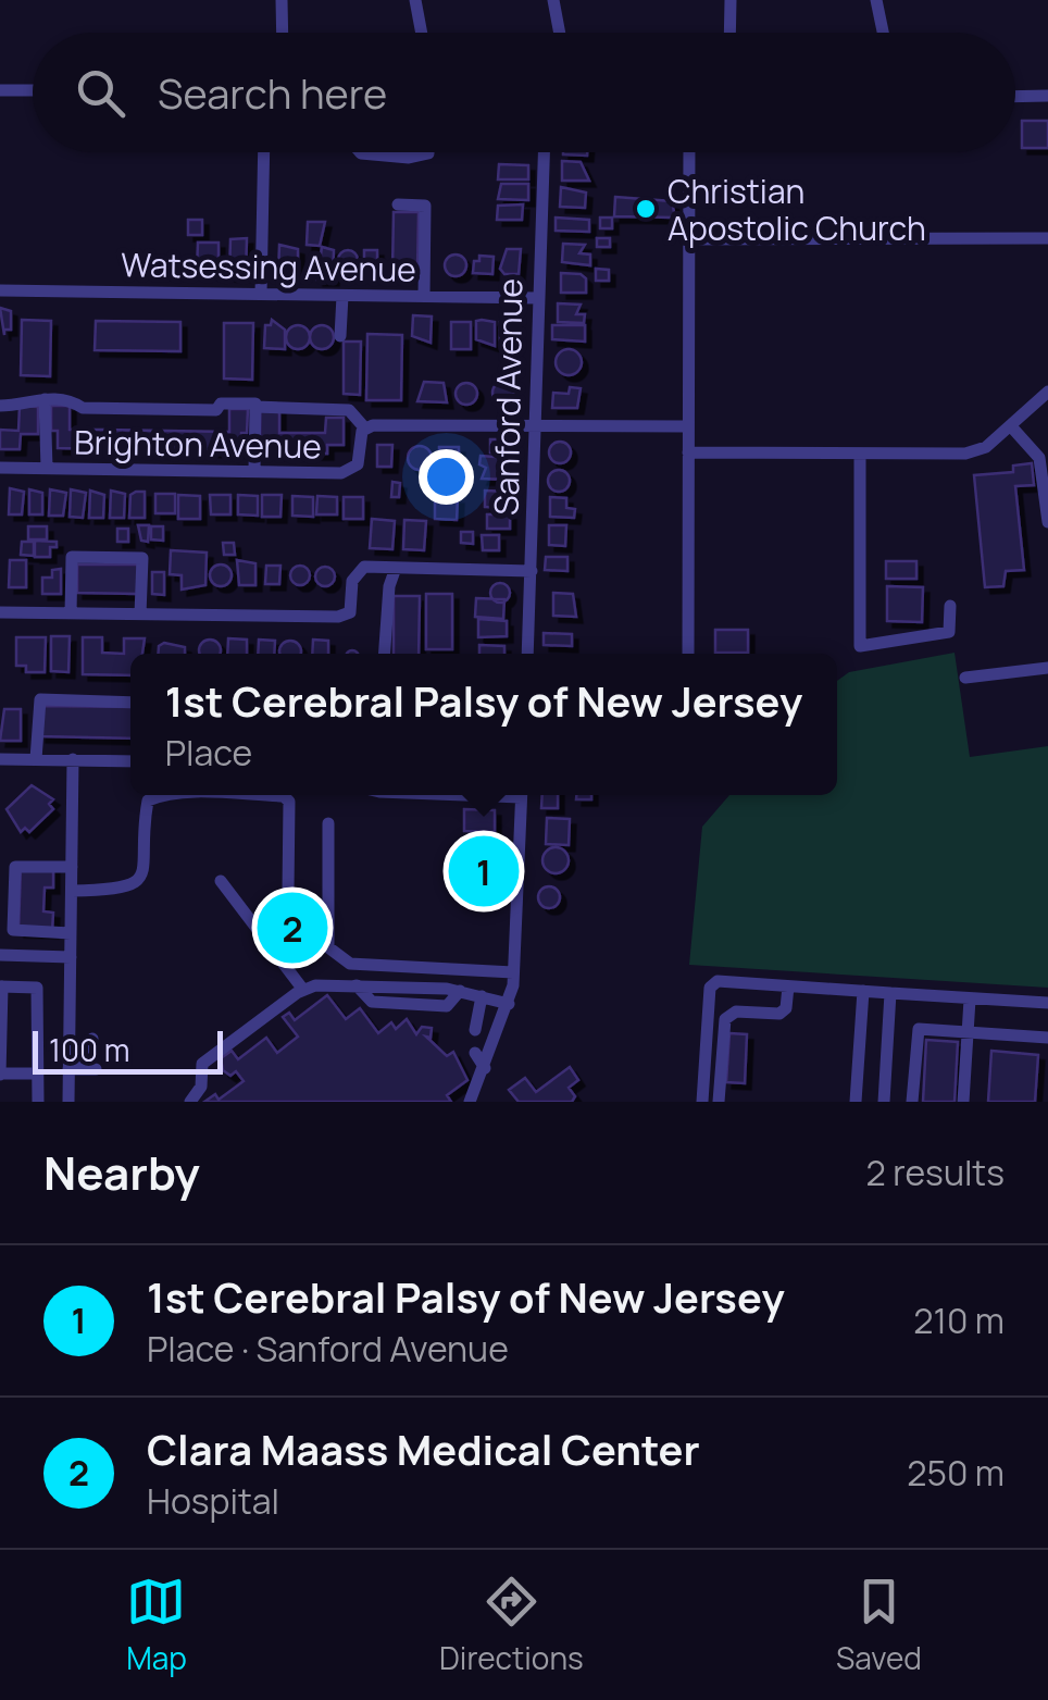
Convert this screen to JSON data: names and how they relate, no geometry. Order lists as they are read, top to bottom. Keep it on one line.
{"streets":{"street":["Watsessing Avenue","Sanford Avenue","Brighton Avenue"]},"crossings":[["Watsessing Avenue","Sanford Avenue"],["Sanford Avenue","Brighton Avenue"]],"places":["Christian Apostolic Church"],"scale_bar":"100 m","page":{"search":"Search here","popup":["1st Cerebral Palsy of New Jersey","Place"],"pins":["1","2"],"scale":"100 m","heading":["Nearby","2 results"],"list":[{"mark":"1","name":"1st Cerebral Palsy of New Jersey","note":"Place · Sanford Avenue","value":"210 m"},{"mark":"2","name":"Clara Maass Medical Center","note":"Hospital","value":"250 m"}],"nav":["Map","Directions","Saved"]}}
